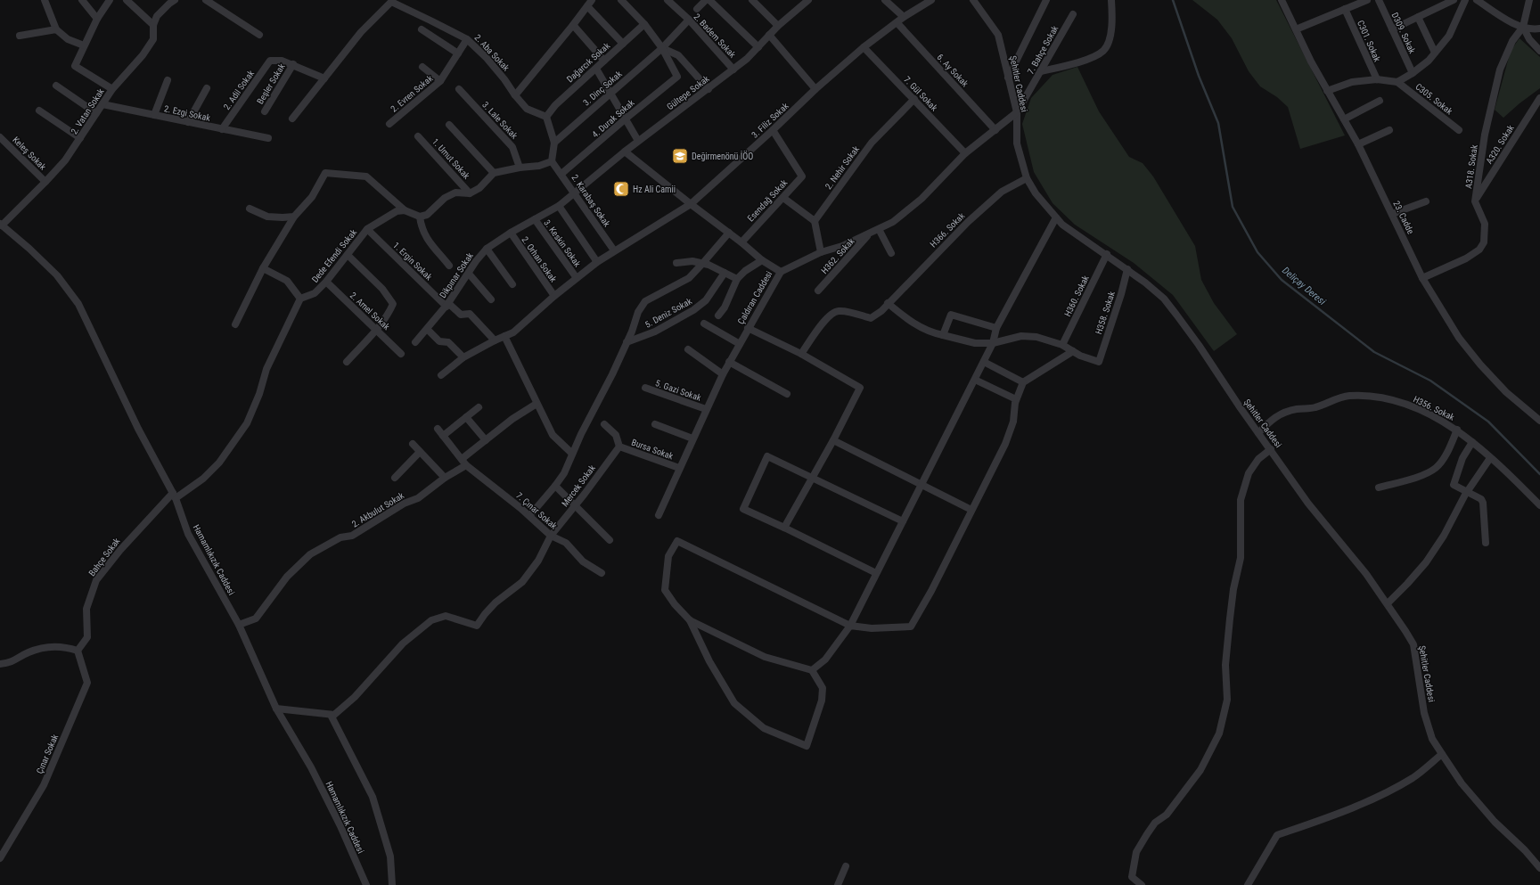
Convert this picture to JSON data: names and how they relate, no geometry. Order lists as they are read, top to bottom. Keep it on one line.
{"streets":{"street":["D309. Sokak","2. Badem Sokak","C301. Sokak","7. Bahçe Sokak","2. Aba Sokak","Dağarcık Sokak","6. Ay Sokak","Beşler Sokak","Şehitler Caddesi","3. Dinç Sokak","2. Adil Sokak","Gültepe Sokak","2. Evren Sokak","7. Gül Sokak","C305. Sokak","2. Vatan Sokak","2. Ezgi Sokak","4. Durak Sokak","3. Lale Sokak","3. Filiz Sokak","A320. Sokak","Keleş Sokak","1. Umut Sokak","A318. Sokak","2. Nehir Sokak","2. Karabaş Sokak","Esendağ Sokak","23. Cadde","H366. Sokak","3. Keskin Sokak","Dede Efendi Sokak","H362. Sokak","2. Orhan Sokak","1. Ergin Sokak","Dikpınar Sokak","H360. Sokak","Çaldıran Caddesi","2. Amel Sokak","5. Deniz Sokak","H358. Sokak","5. Gazi Sokak","H356. Sokak","Bursa Sokak","Mercek Sokak","2. Akbulut Sokak","7. Çınar Sokak","Bahçe Sokak","Hamamlıkızık Caddesi","Çınar Sokak"]},"crossings":[["2. Badem Sokak","3. Dinç Sokak"],["2. Badem Sokak","Gültepe Sokak"],["7. Bahçe Sokak","Şehitler Caddesi"],["7. Bahçe Sokak","Çaldıran Caddesi"],["2. Aba Sokak","Dağarcık Sokak"],["2. Aba Sokak","Beşler Sokak"],["2. Aba Sokak","2. Evren Sokak"],["6. Ay Sokak","3. Filiz Sokak"],["6. Ay Sokak","Çaldıran Caddesi"],["Beşler Sokak","2. Adil Sokak"],["Şehitler Caddesi","H366. Sokak"],["Şehitler Caddesi","H360. Sokak"],["Şehitler Caddesi","Çaldıran Caddesi"],["Şehitler Caddesi","H358. Sokak"],["Şehitler Caddesi","H356. Sokak"],["3. Dinç Sokak","4. Durak Sokak"],["2. Adil Sokak","2. Ezgi Sokak"],["Gültepe Sokak","2. Karabaş Sokak"],["Gültepe Sokak","Dikpınar Sokak"],["7. Gül Sokak","3. Filiz Sokak"],["7. Gül Sokak","2. Nehir Sokak"],["7. Gül Sokak","Çaldıran Caddesi"],["2. Vatan Sokak","2. Ezgi Sokak"],["2. Vatan Sokak","Keleş Sokak"],["2. Vatan Sokak","Hamamlıkızık Caddesi"],["4. Durak Sokak","2. Karabaş Sokak"],["3. Filiz Sokak","2. Karabaş Sokak"],["3. Filiz Sokak","Esendağ Sokak"],["3. Filiz Sokak","3. Keskin Sokak"],["3. Filiz Sokak","2. Orhan Sokak"],["3. Filiz Sokak","1. Ergin Sokak"],["A320. Sokak","A318. Sokak"],["A318. Sokak","23. Cadde"],["2. Karabaş Sokak","Dikpınar Sokak"],["3. Keskin Sokak","Dikpınar Sokak"],["Dede Efendi Sokak","1. Ergin Sokak"],["Dede Efendi Sokak","2. Amel Sokak"],["H362. Sokak","Çaldıran Caddesi"],["2. Orhan Sokak","Dikpınar Sokak"],["1. Ergin Sokak","Dikpınar Sokak"],["Çaldıran Caddesi","5. Gazi Sokak"],["Çaldıran Caddesi","Bursa Sokak"],["Bursa Sokak","Mercek Sokak"],["Mercek Sokak","7. Çınar Sokak"],["2. Akbulut Sokak","7. Çınar Sokak"],["2. Akbulut Sokak","Hamamlıkızık Caddesi"],["Bahçe Sokak","Hamamlıkızık Caddesi"],["Bahçe Sokak","Çınar Sokak"]],"water":["Deliçay Deresi"],"places":{"school or university":["Değirmenönü İÖO"],"mosque":["Hz Ali Camii"]}}
